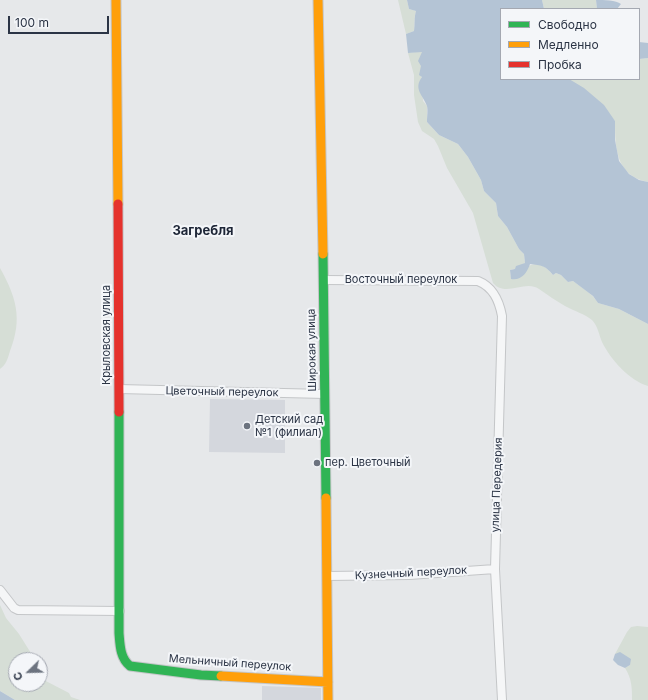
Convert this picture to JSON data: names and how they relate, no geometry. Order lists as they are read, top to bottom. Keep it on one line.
{"streets":{"street":["Восточный переулок","Крыловская улица","Широкая улица","Цветочный переулок","улица Передерия","Кузнечный переулок","Мельничный переулок"]},"crossings":[["Восточный переулок","Широкая улица"],["Восточный переулок","улица Передерия"],["Крыловская улица","Цветочный переулок"],["Крыловская улица","Мельничный переулок"],["Широкая улица","Цветочный переулок"],["Широкая улица","Кузнечный переулок"],["Широкая улица","Мельничный переулок"],["улица Передерия","Кузнечный переулок"]],"districts":["Загребля"],"places":["Детский сад №1 (филиал)","пер. Цветочный"],"legend":["Свободно","Медленно","Пробка"],"scale_bar":"100 m","north":"bottom left"}
